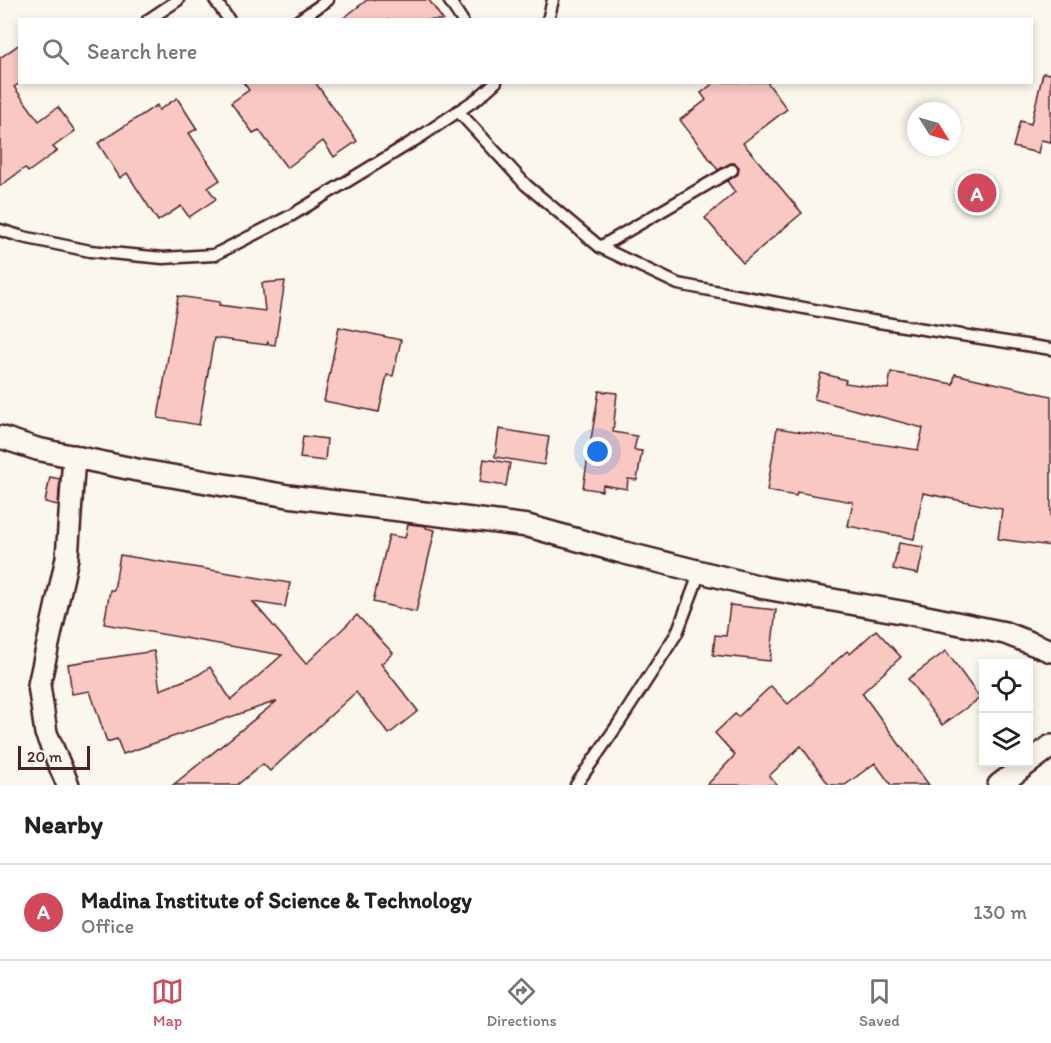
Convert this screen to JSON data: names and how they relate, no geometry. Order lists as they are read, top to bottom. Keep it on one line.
{"scale_bar":"20 m","north":"bottom right","page":{"search":"Search here","pins":"A","scale":"20 m","heading":"Nearby","list":[{"mark":"A","name":"Madina Institute of Science & Technology","note":"Office","value":"130 m"}],"nav":["Map","Directions","Saved"]}}
